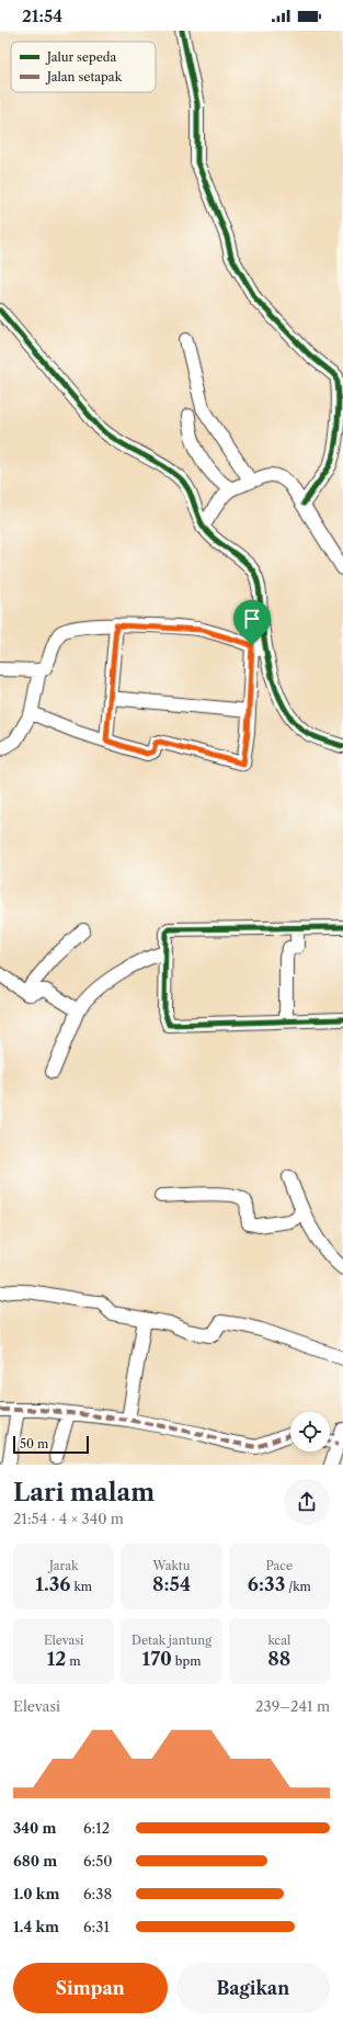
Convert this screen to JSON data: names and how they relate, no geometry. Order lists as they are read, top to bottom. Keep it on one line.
{"legend":["Jalur sepeda","Jalan setapak"],"scale_bar":"50 m","page":{"status":"21:54","scale":"50 m","heading":["Lari malam","21:54 · 4 × 340 m"],"stats":[["Jarak","1.36 km"],["Waktu","8:54"],["Pace","6:33 /km"],["Elevasi","12 m"],["Detak jantung","170 bpm"],["kcal","88"]],"chart":["Elevasi","239–241 m"],"list":[{"name":"340 m","note":"6:12"},{"name":"680 m","note":"6:50"},{"name":"1.0 km","note":"6:38"},{"name":"1.4 km","note":"6:31"}],"buttons":["Simpan","Bagikan"]}}
